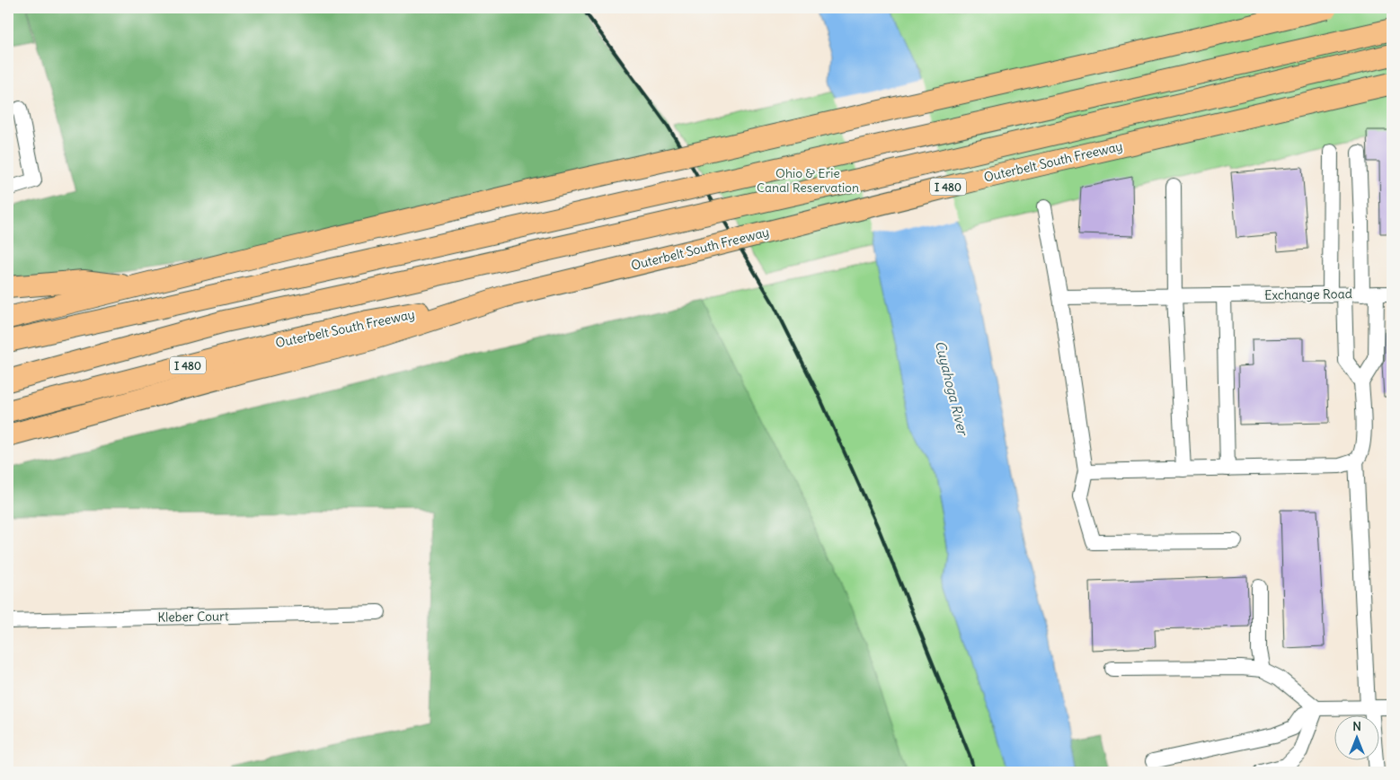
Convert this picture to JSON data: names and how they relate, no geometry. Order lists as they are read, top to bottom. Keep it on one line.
{"streets":{"highway":["Outerbelt South Freeway","I 480"],"street":["Exchange Road","Kleber Court"]},"water":["Cuyahoga River"],"parks":["Ohio & Erie Canal Reservation"],"north":"top"}
